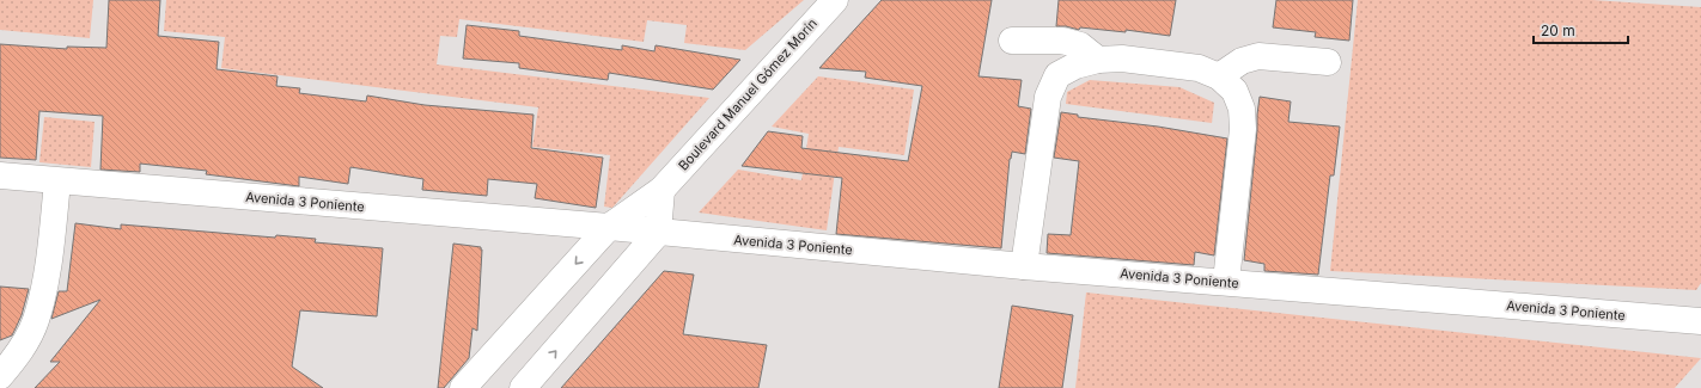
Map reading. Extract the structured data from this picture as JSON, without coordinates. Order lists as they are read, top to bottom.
{
  "streets": {
    "street": ["Boulevard Manuel Gómez Morín", "Avenida 3 Poniente"]
  },
  "crossings": [
    ["Boulevard Manuel Gómez Morín", "Avenida 3 Poniente"]
  ],
  "scale_bar": "20 m"
}
